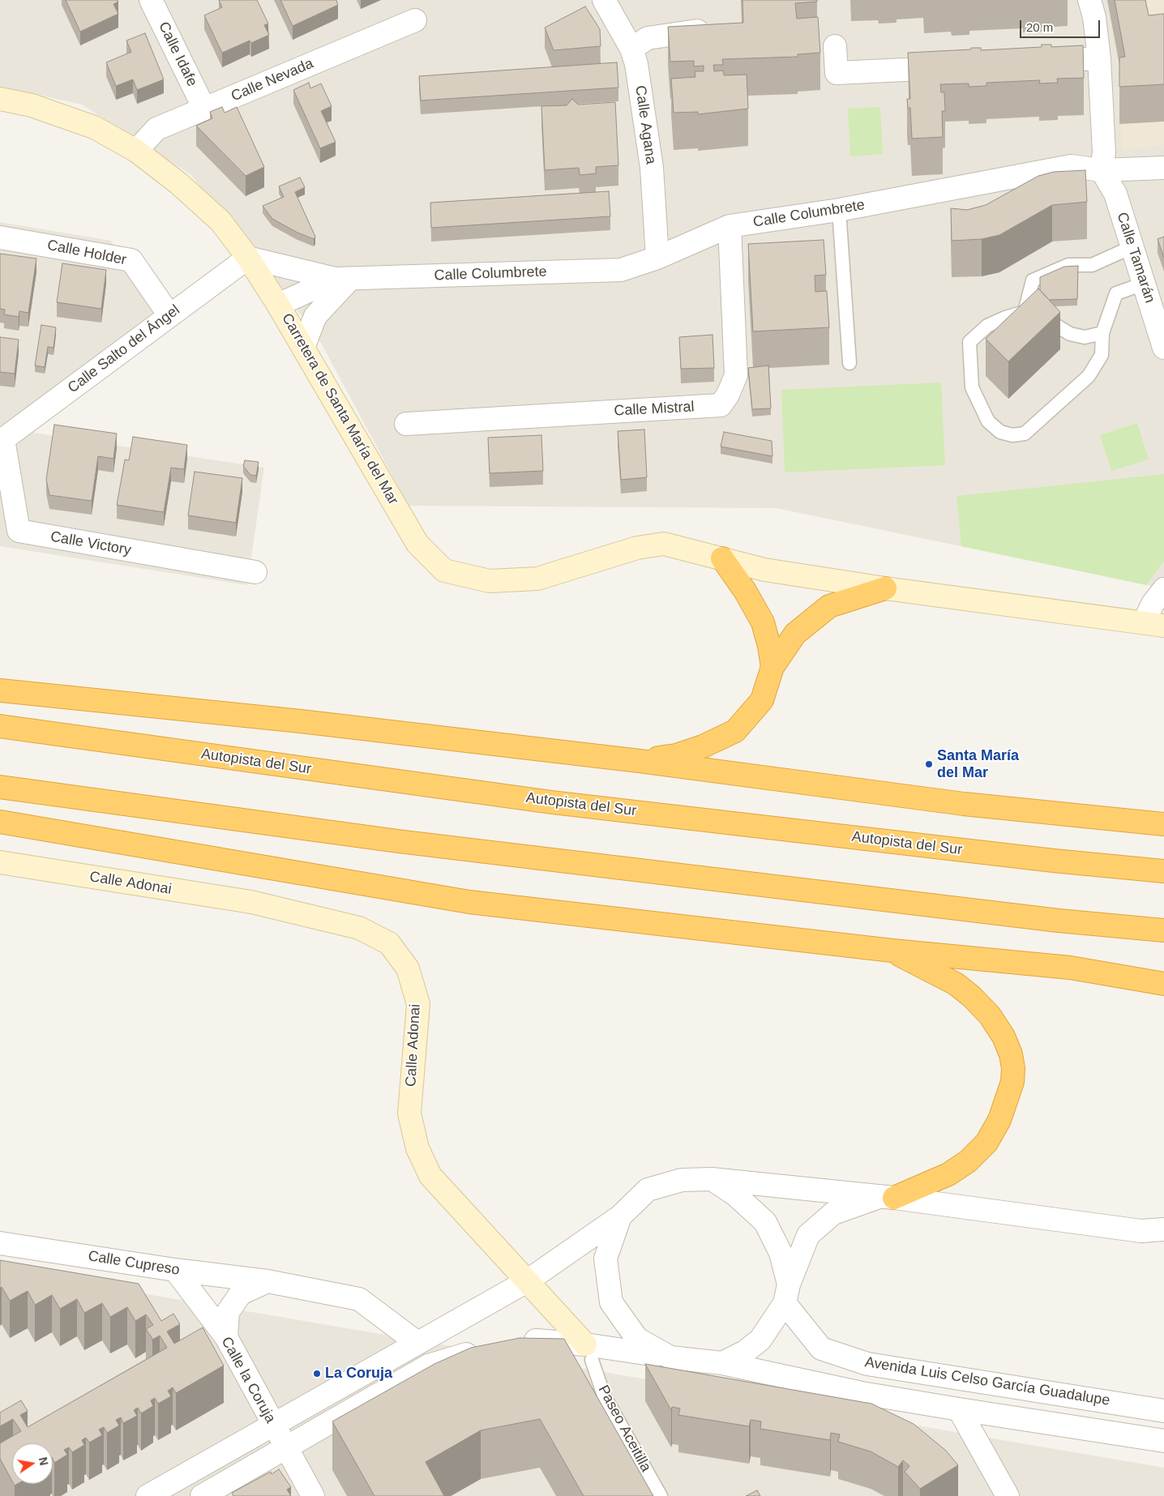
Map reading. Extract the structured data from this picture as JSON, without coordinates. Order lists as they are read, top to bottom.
{
  "streets": {
    "highway": ["Autopista del Sur"],
    "main road": ["Carretera de Santa María del Mar", "Calle Adonai"],
    "street": [
      "Calle Idafe",
      "Calle Nevada",
      "Calle Agana",
      "Calle Columbrete",
      "Calle Holder",
      "Calle Tamarán",
      "Calle Salto del Ángel",
      "Calle Mistral",
      "Calle Victory",
      "Calle Cupreso",
      "Calle la Coruja",
      "Avenida Luis Celso García Guadalupe"
    ],
    "lane": ["Paseo Aceitilla"]
  },
  "crossings": [
    ["Calle Idafe", "Calle Nevada"],
    ["Calle Nevada", "Carretera de Santa María del Mar"],
    ["Calle Agana", "Calle Columbrete"],
    ["Calle Columbrete", "Calle Tamarán"],
    ["Calle Columbrete", "Calle Salto del Ángel"],
    ["Calle Columbrete", "Carretera de Santa María del Mar"],
    ["Calle Columbrete", "Calle Mistral"],
    ["Calle Holder", "Calle Salto del Ángel"],
    ["Calle Salto del Ángel", "Carretera de Santa María del Mar"],
    ["Calle Salto del Ángel", "Calle Victory"],
    ["Calle Adonai", "Paseo Aceitilla"],
    ["Calle Cupreso", "Calle la Coruja"]
  ],
  "places": ["Santa María del Mar", "La Coruja"],
  "scale_bar": "20 m",
  "north": "right"
}
